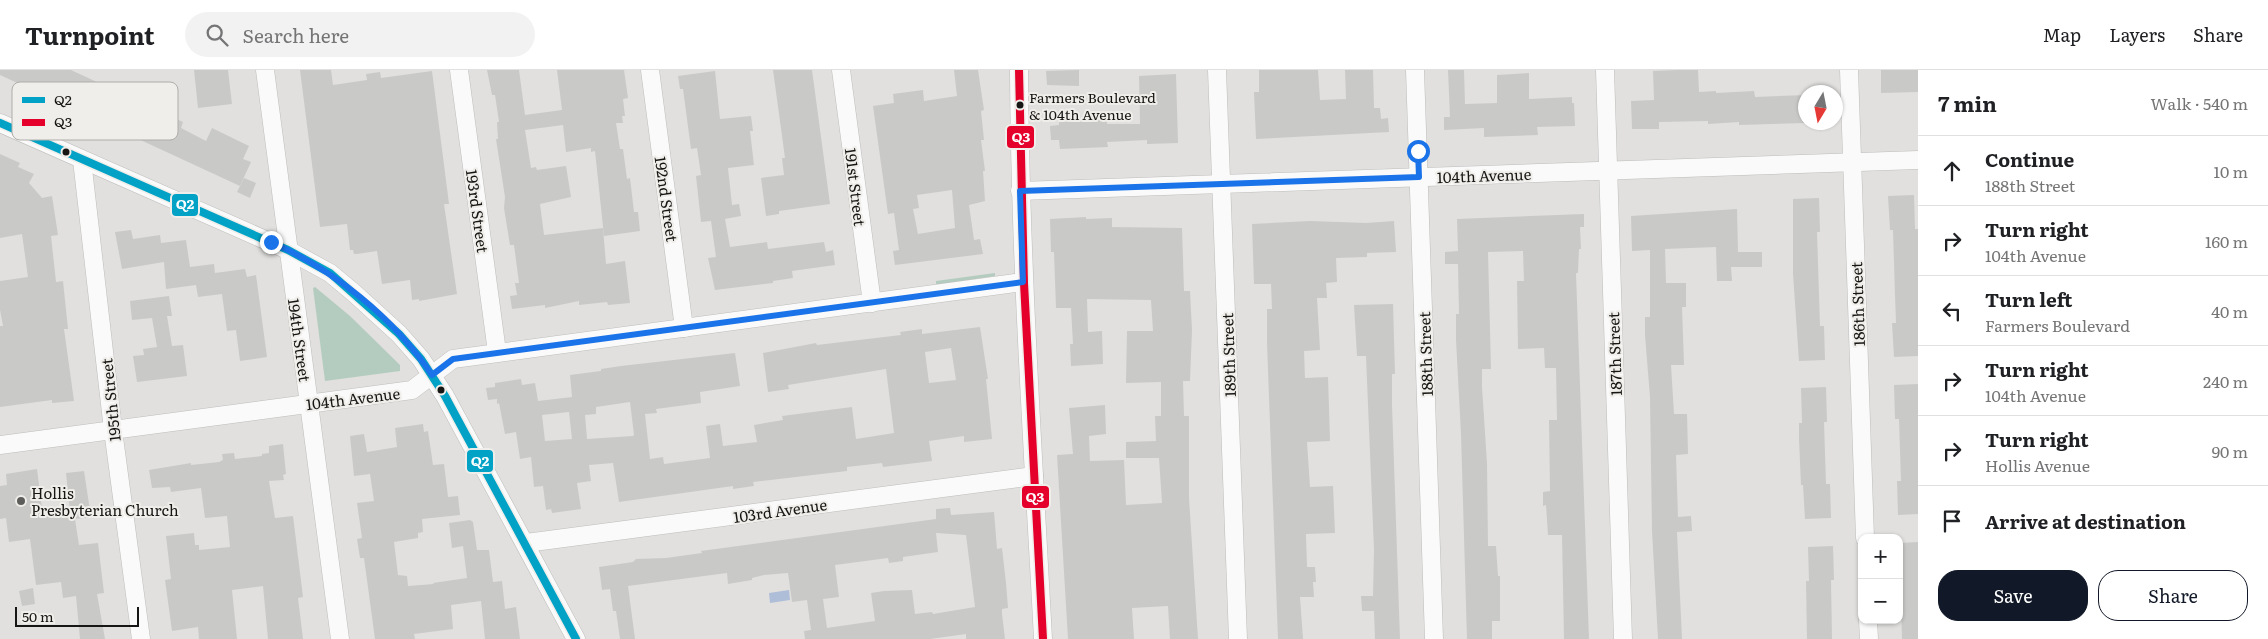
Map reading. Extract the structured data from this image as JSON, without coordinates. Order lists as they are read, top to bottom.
{
  "streets": {
    "street": [
      "104th Avenue",
      "191st Street",
      "192nd Street",
      "193rd Street",
      "186th Street",
      "194th Street",
      "188th Street",
      "187th Street",
      "189th Street",
      "195th Street",
      "103rd Avenue"
    ]
  },
  "crossings": [
    ["104th Avenue", "191st Street"],
    ["104th Avenue", "192nd Street"],
    ["104th Avenue", "193rd Street"],
    ["104th Avenue", "186th Street"],
    ["104th Avenue", "194th Street"],
    ["104th Avenue", "188th Street"],
    ["104th Avenue", "187th Street"],
    ["104th Avenue", "189th Street"],
    ["104th Avenue", "195th Street"]
  ],
  "places": ["Farmers Boulevard & 104th Avenue", "Hollis Presbyterian Church"],
  "lines": ["transit line Q3", "transit line Q2"],
  "legend": ["Q2", "Q3"],
  "scale_bar": "50 m",
  "north": "bottom",
  "page": {
    "header": "Turnpoint",
    "search": "Search here",
    "nav": ["Map", "Layers", "Share"],
    "heading": ["7 min", "Walk · 540 m"],
    "list": [
      ["Continue", "188th Street", "10 m"],
      ["Turn right", "104th Avenue", "160 m"],
      ["Turn left", "Farmers Boulevard", "40 m"],
      ["Turn right", "104th Avenue", "240 m"],
      ["Turn right", "Hollis Avenue", "90 m"],
      "Arrive at destination"
    ],
    "map_buttons": ["+", "−"],
    "buttons": ["Save", "Share"],
    "scale": "50 m"
  }
}
